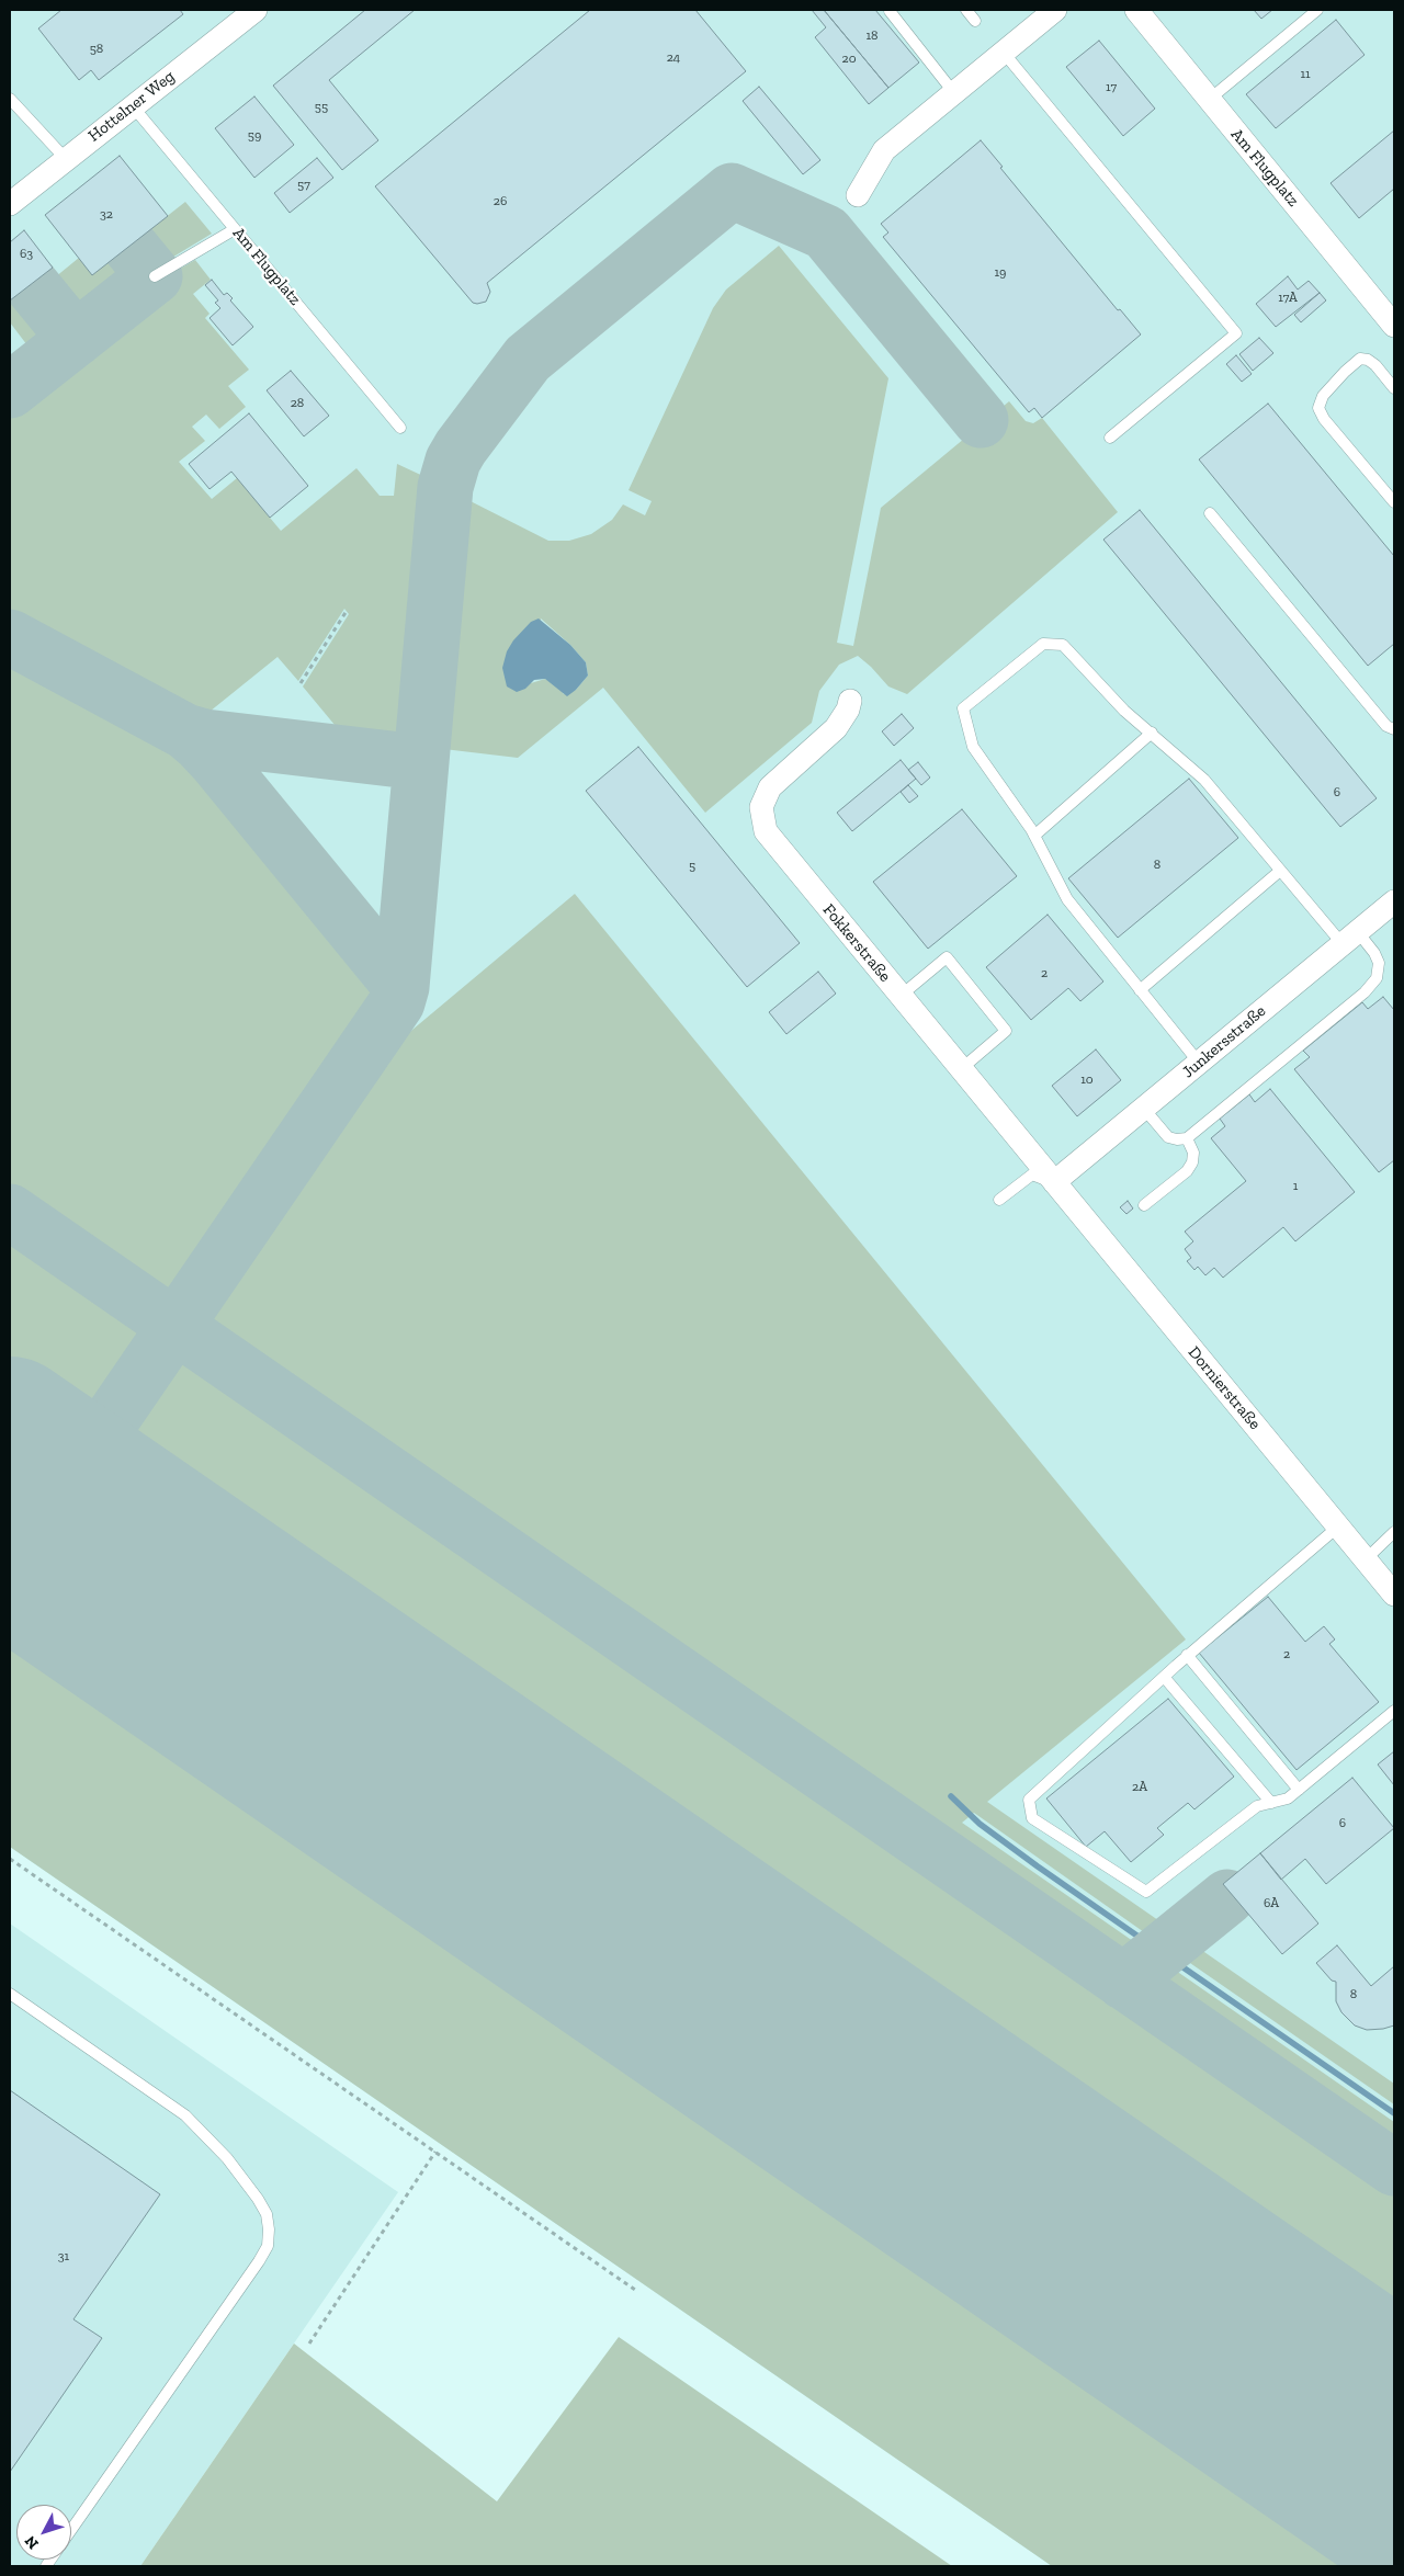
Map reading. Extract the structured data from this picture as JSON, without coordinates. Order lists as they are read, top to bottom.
{
  "streets": {
    "street": [
      "Hottelner Weg",
      "Am Flugplatz",
      "Fokkerstraße",
      "Junkersstraße",
      "Dornierstraße"
    ]
  },
  "crossings": [
    ["Hottelner Weg", "Am Flugplatz"],
    ["Fokkerstraße", "Junkersstraße"],
    ["Fokkerstraße", "Dornierstraße"],
    ["Junkersstraße", "Dornierstraße"]
  ],
  "house_numbers": [
    "18",
    "58",
    "24",
    "20",
    "11",
    "17",
    "55",
    "59",
    "57",
    "26",
    "32",
    "63",
    "19",
    "17A",
    "28",
    "6",
    "8",
    "5",
    "2",
    "10",
    "1",
    "2",
    "2A",
    "6",
    "6A",
    "8",
    "31"
  ],
  "north": "bottom left"
}
